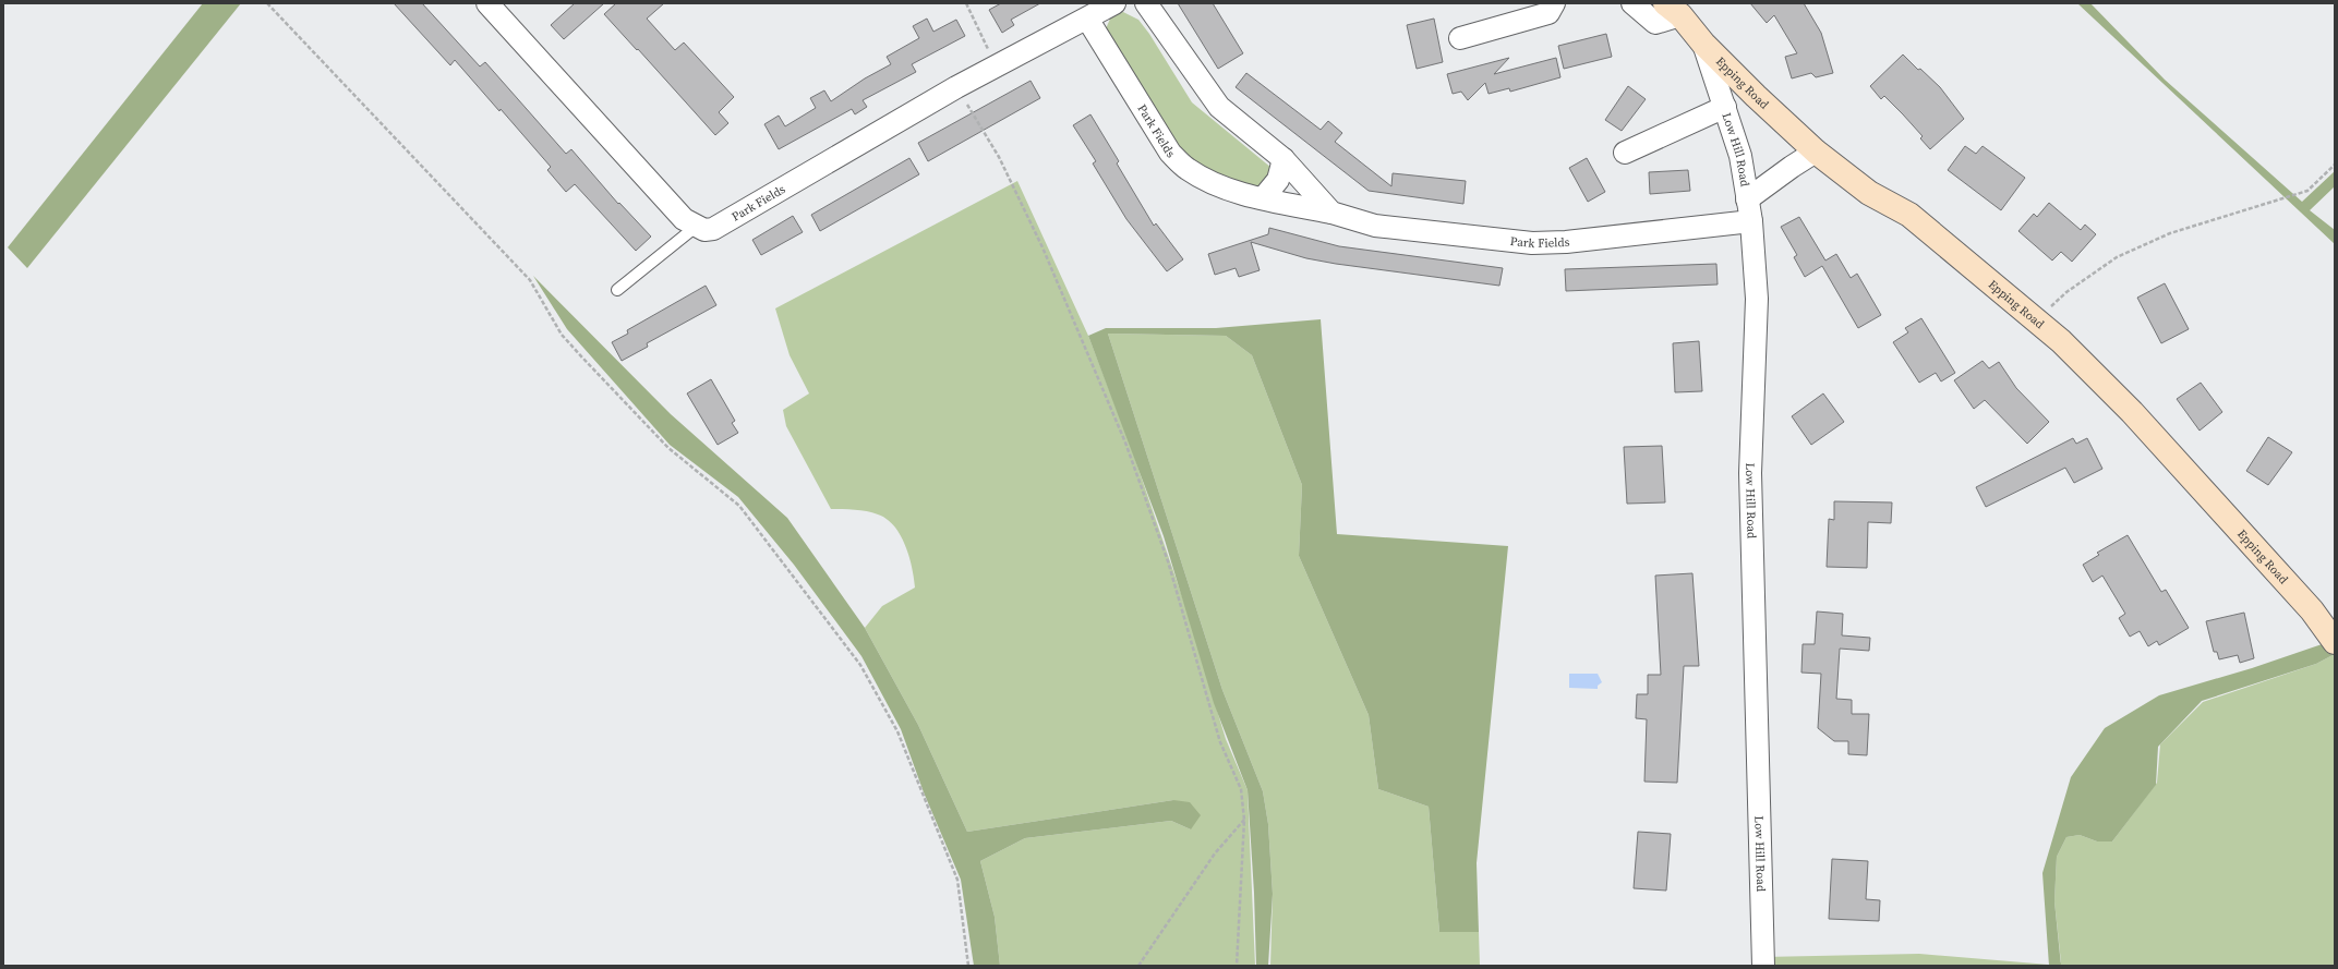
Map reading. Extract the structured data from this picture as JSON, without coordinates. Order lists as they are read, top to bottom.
{
  "streets": {
    "main road": ["Epping Road"],
    "street": ["Park Fields", "Low Hill Road"]
  },
  "crossings": [
    ["Epping Road", "Low Hill Road"],
    ["Park Fields", "Low Hill Road"]
  ]
}
